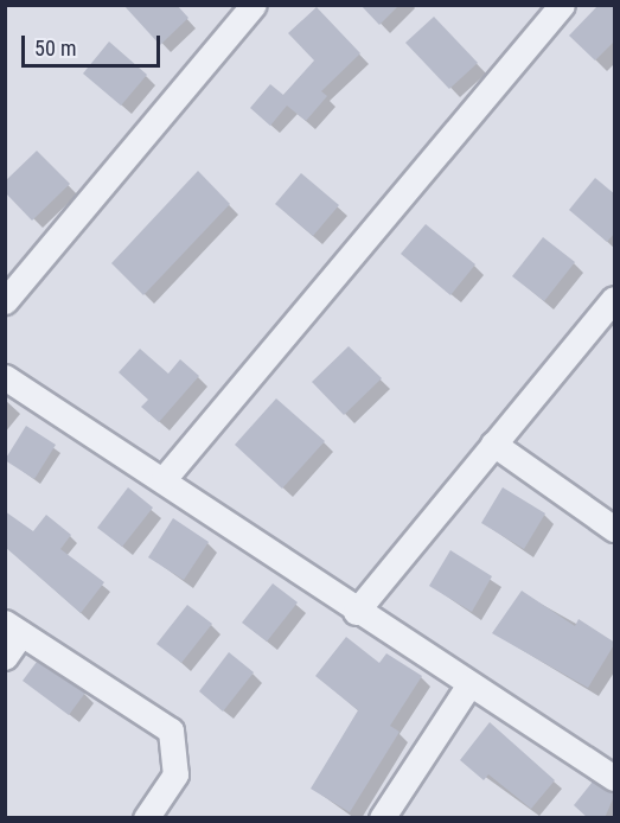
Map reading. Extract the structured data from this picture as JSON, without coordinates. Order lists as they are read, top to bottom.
{
  "scale_bar": "50 m"
}
